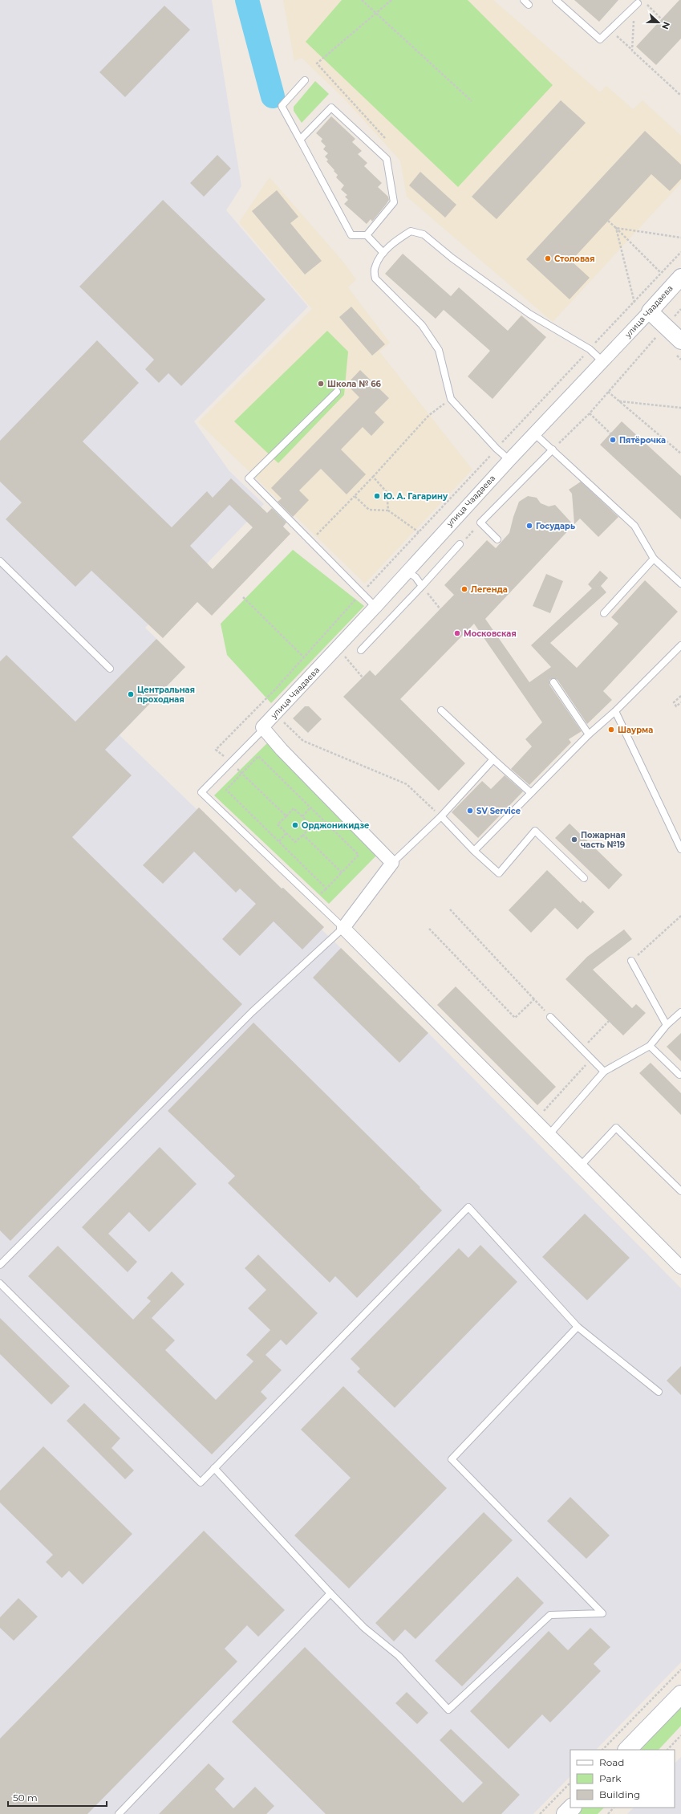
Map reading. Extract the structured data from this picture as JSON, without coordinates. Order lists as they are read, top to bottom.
{
  "streets": {
    "street": ["улица Чаадаева"]
  },
  "places": [
    "Столовая",
    "Школа № 66",
    "Пятёрочка",
    "Ю. А. Гагарину",
    "Государь",
    "Легенда",
    "Московская",
    "Центральная проходная",
    "Шаурма",
    "SV Service",
    "Орджоникидзе",
    "Пожарная часть №19"
  ],
  "legend": ["Road", "Park", "Building"],
  "scale_bar": "50 m",
  "north": "right"
}
